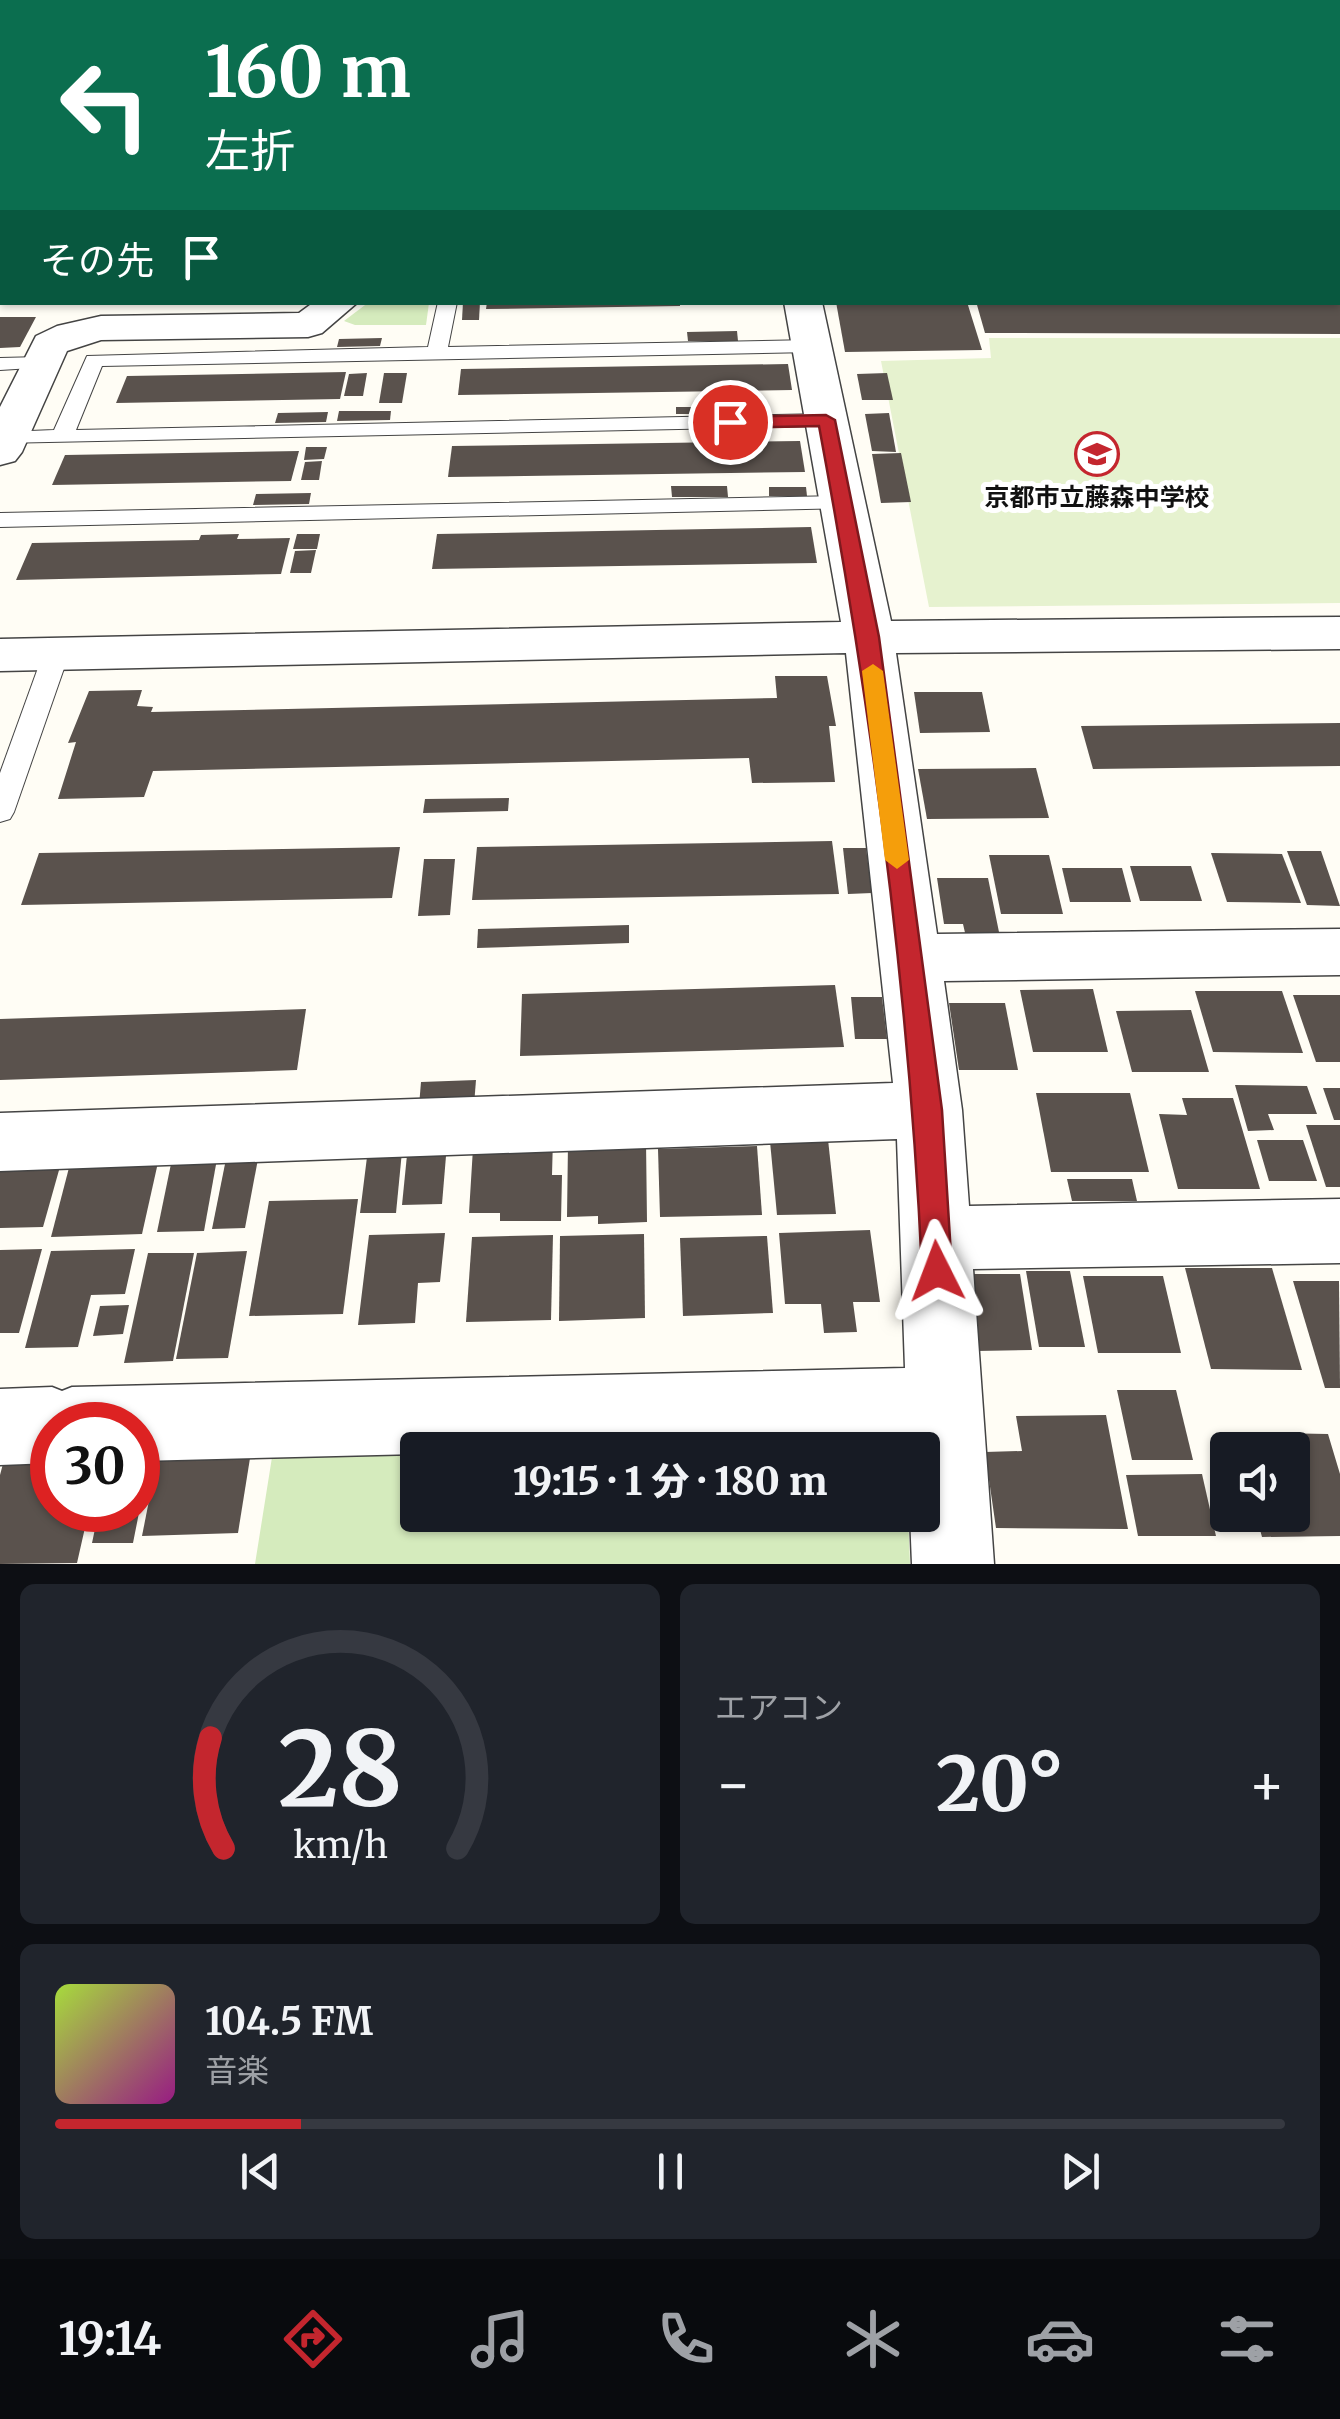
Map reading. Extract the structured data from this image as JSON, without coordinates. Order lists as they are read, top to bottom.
{
  "places": {
    "school or university": ["京都市立藤森中学校"]
  },
  "page": {
    "turn": ["160 m", "左折"],
    "then": "その先",
    "limit": "30",
    "trip": "19:15 · 1 分 · 180 m",
    "tile": "エアコン",
    "heat": ["−", "20°", "+"],
    "song": ["104.5 FM", "音楽"],
    "tabs": "19:14",
    "gauge": ["28", "km/h"]
  }
}
